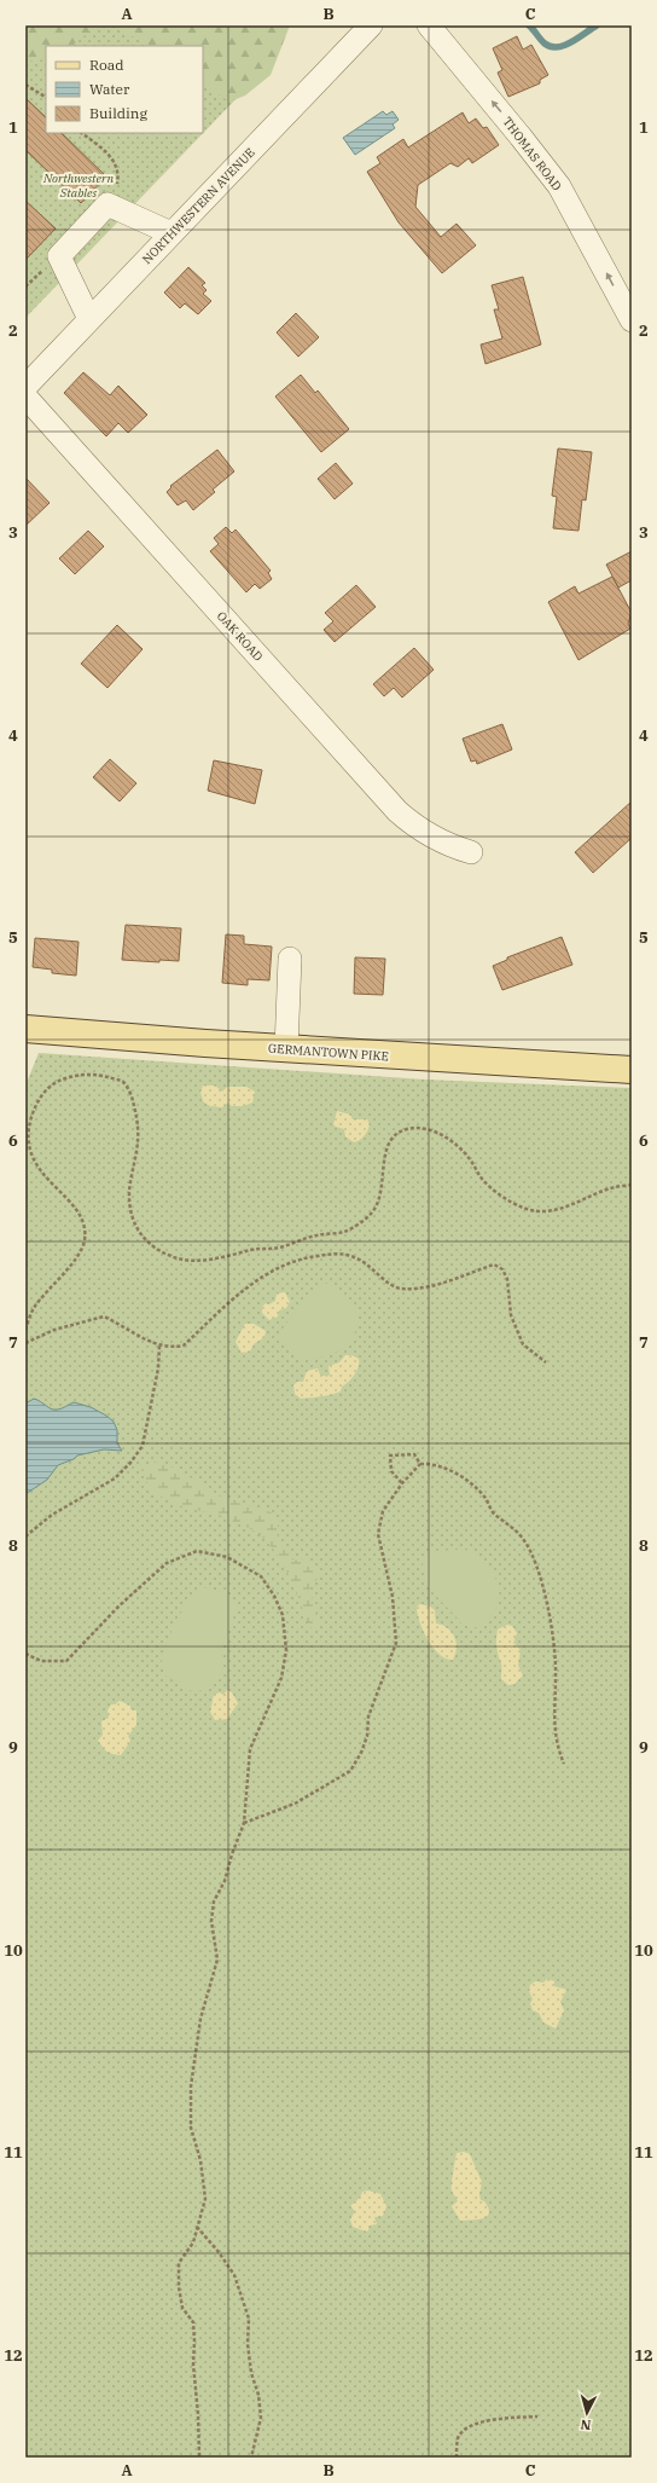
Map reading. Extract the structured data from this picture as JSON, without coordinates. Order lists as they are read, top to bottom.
{
  "streets": {
    "main road": ["GERMANTOWN PIKE"],
    "street": ["THOMAS ROAD", "NORTHWESTERN AVENUE", "OAK ROAD"]
  },
  "one_way": ["THOMAS ROAD"],
  "parks": ["Northwestern Stables"],
  "legend": ["Road", "Water", "Building"],
  "north": "bottom",
  "grid": {
    "columns": ["A", "B", "C"],
    "rows": [
      "1",
      "2",
      "3",
      "4",
      "5",
      "6",
      "7",
      "8",
      "9",
      "10",
      "11",
      "12"
    ]
  }
}
